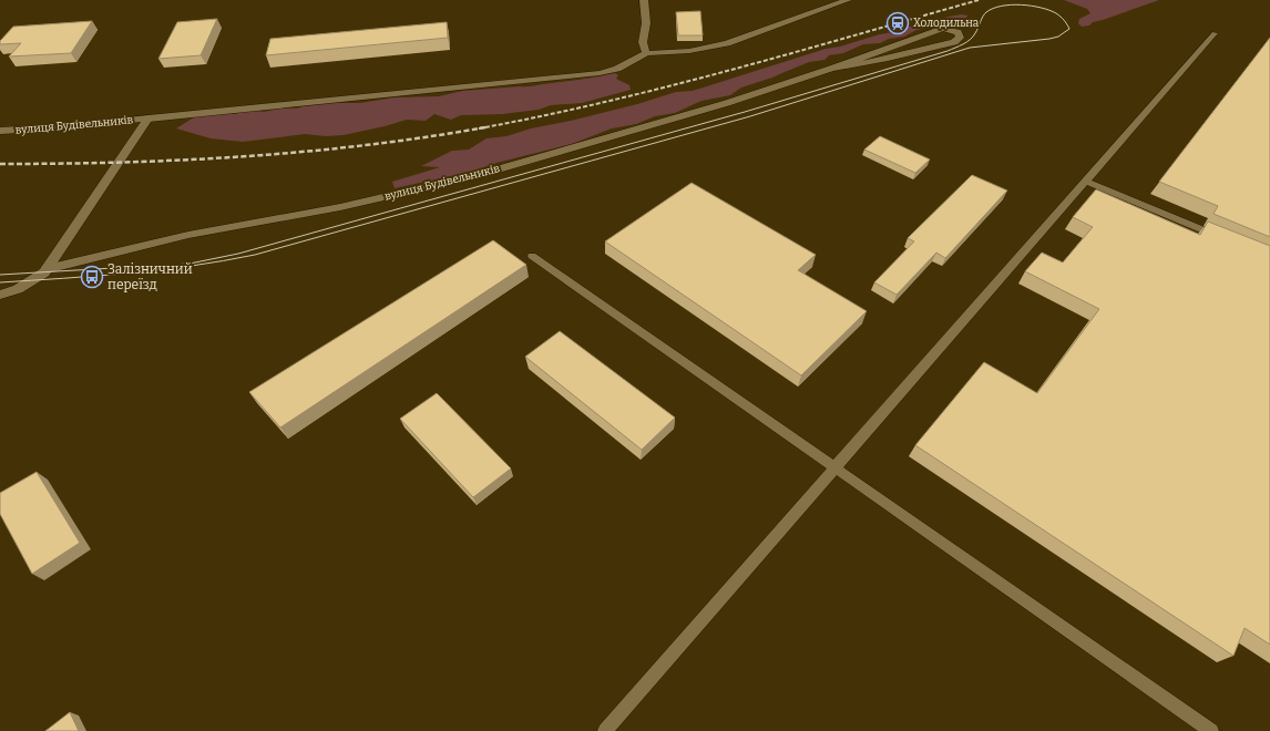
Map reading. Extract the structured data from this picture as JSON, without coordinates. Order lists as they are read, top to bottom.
{
  "streets": {
    "street": ["вулиця Будівельників"]
  },
  "places": {
    "station": ["Холодильна"],
    "bus stop": ["Залізничний переїзд"]
  }
}
